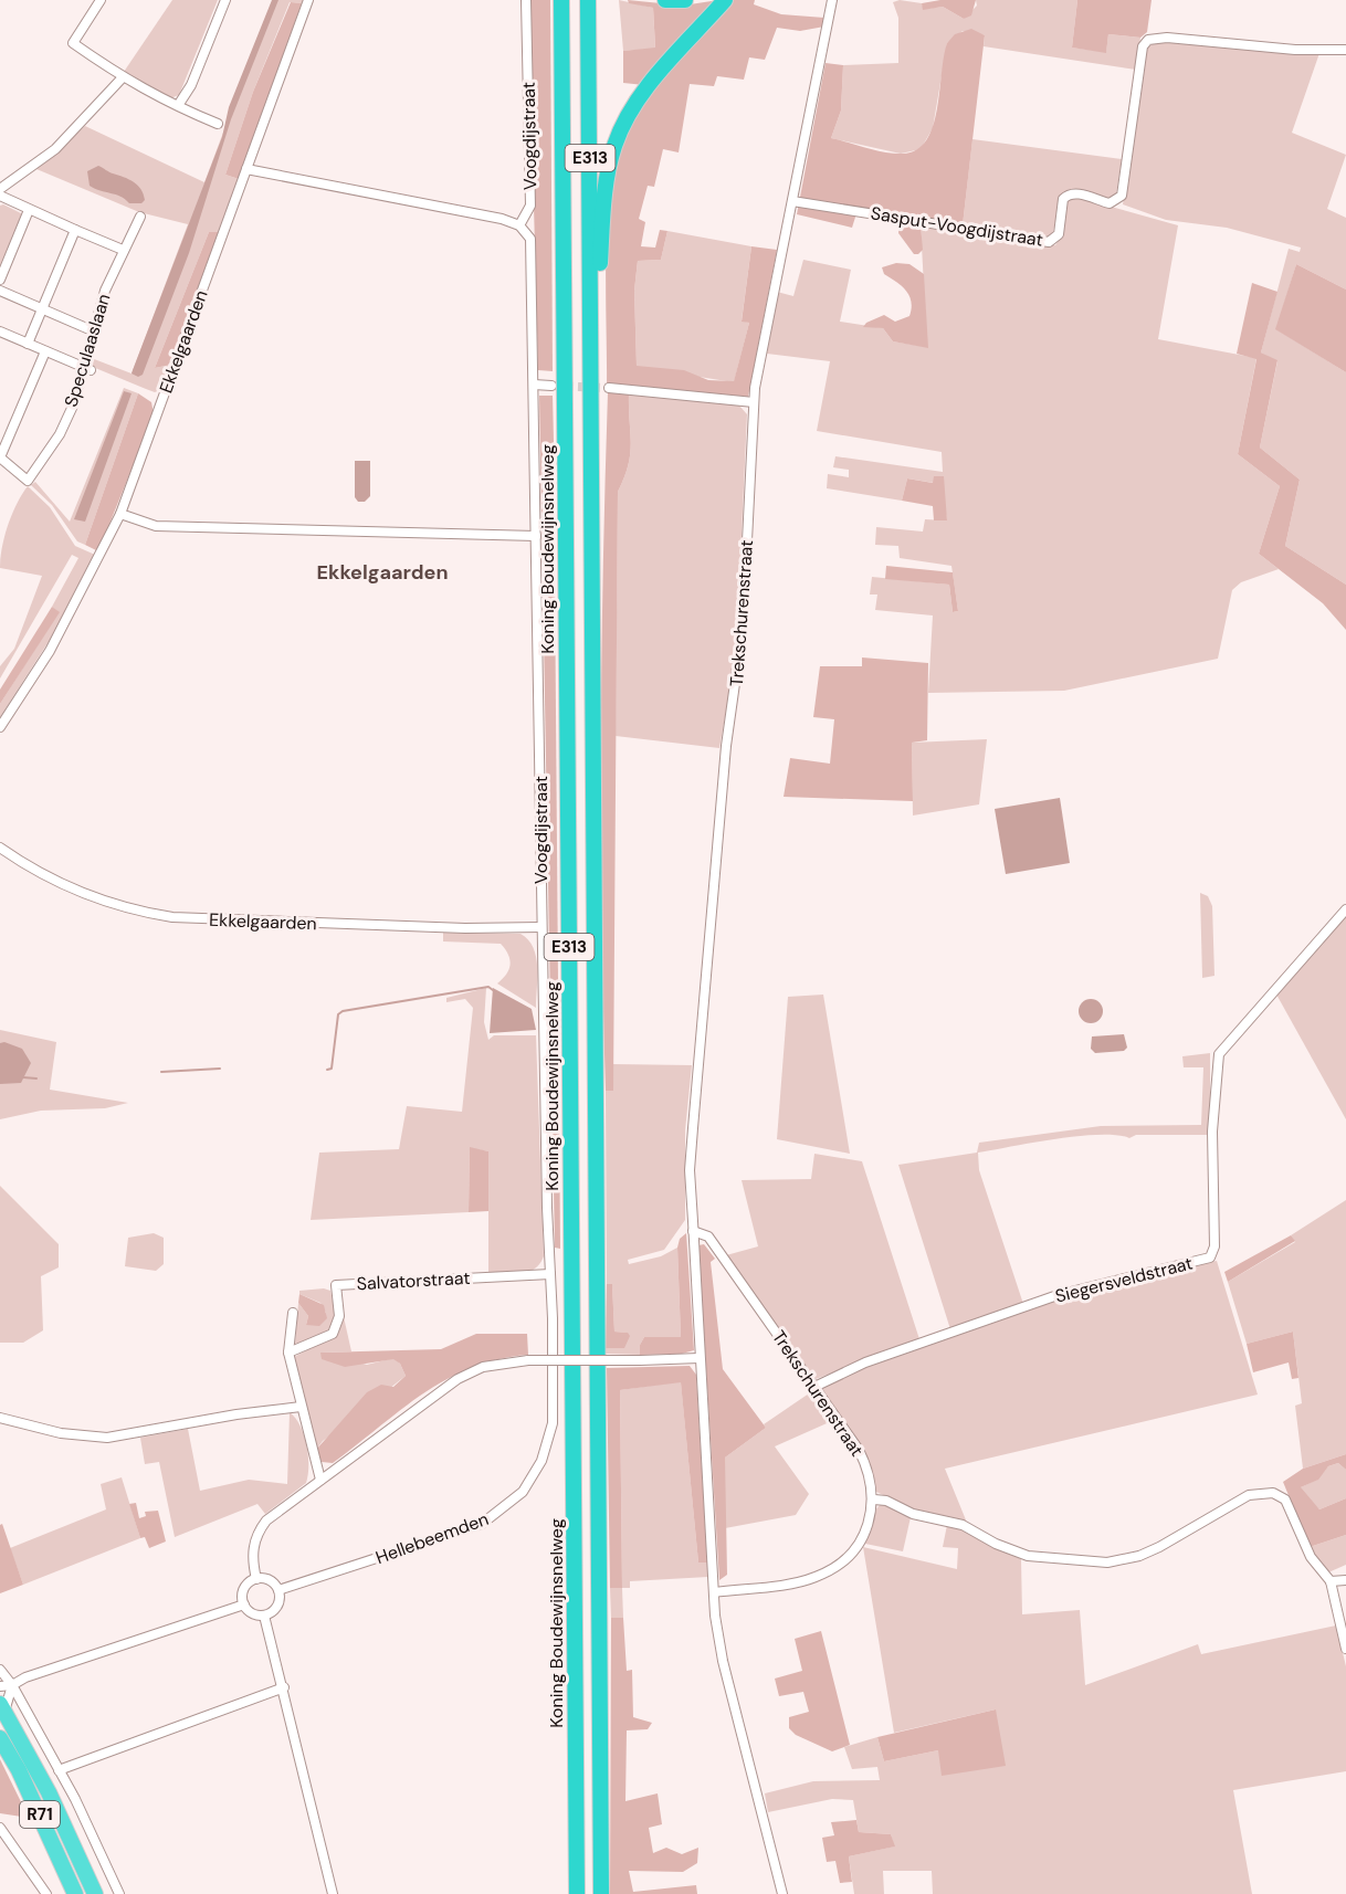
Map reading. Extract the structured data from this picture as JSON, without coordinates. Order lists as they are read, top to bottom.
{
  "streets": {
    "highway": ["E313", "Koning Boudewijnsnelweg", "R71"],
    "street": [
      "Voogdijstraat",
      "Sasput-Voogdijstraat",
      "Ekkelgaarden",
      "Speculaaslaan",
      "Trekschurenstraat",
      "Siegersveldstraat",
      "Salvatorstraat",
      "Hellebeemden"
    ]
  },
  "crossings": [
    ["Voogdijstraat", "Ekkelgaarden"],
    ["Voogdijstraat", "Salvatorstraat"],
    ["Voogdijstraat", "Hellebeemden"],
    ["Sasput-Voogdijstraat", "Trekschurenstraat"],
    ["Trekschurenstraat", "Siegersveldstraat"],
    ["Salvatorstraat", "Hellebeemden"]
  ],
  "districts": ["Ekkelgaarden"]
}
